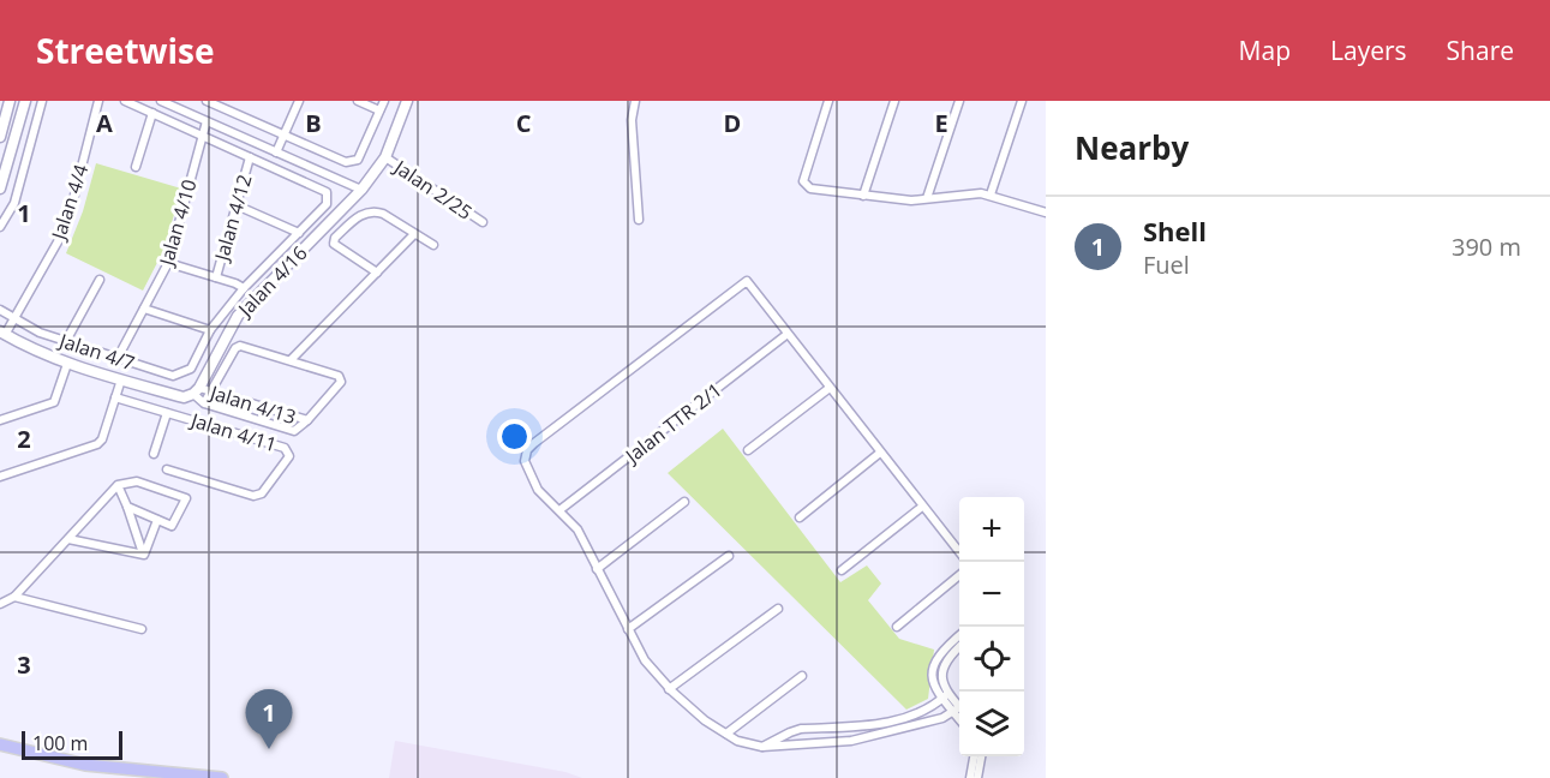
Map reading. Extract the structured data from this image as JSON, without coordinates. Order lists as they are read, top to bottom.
{
  "streets": {
    "street": [
      "Jalan 2/25",
      "Jalan 4/4",
      "Jalan 4/12",
      "Jalan 4/10",
      "Jalan 4/16",
      "Jalan 4/7",
      "Jalan 4/13",
      "Jalan TTR 2/1",
      "Jalan 4/11"
    ]
  },
  "crossings": [
    ["Jalan 2/25", "Jalan 4/16"],
    ["Jalan 4/4", "Jalan 4/7"],
    ["Jalan 4/10", "Jalan 4/7"],
    ["Jalan 4/16", "Jalan 4/13"]
  ],
  "scale_bar": "100 m",
  "page": {
    "header": "Streetwise",
    "nav": ["Map", "Layers", "Share"],
    "heading": "Nearby",
    "list": [
      {
        "mark": "1",
        "name": "Shell",
        "note": "Fuel",
        "value": "390 m"
      }
    ],
    "map_buttons": ["+", "−"],
    "pins": "1",
    "scale": "100 m"
  },
  "grid": {
    "columns": [
      "A",
      "B",
      "C",
      "D",
      "E"
    ],
    "rows": ["1", "2", "3"]
  }
}
